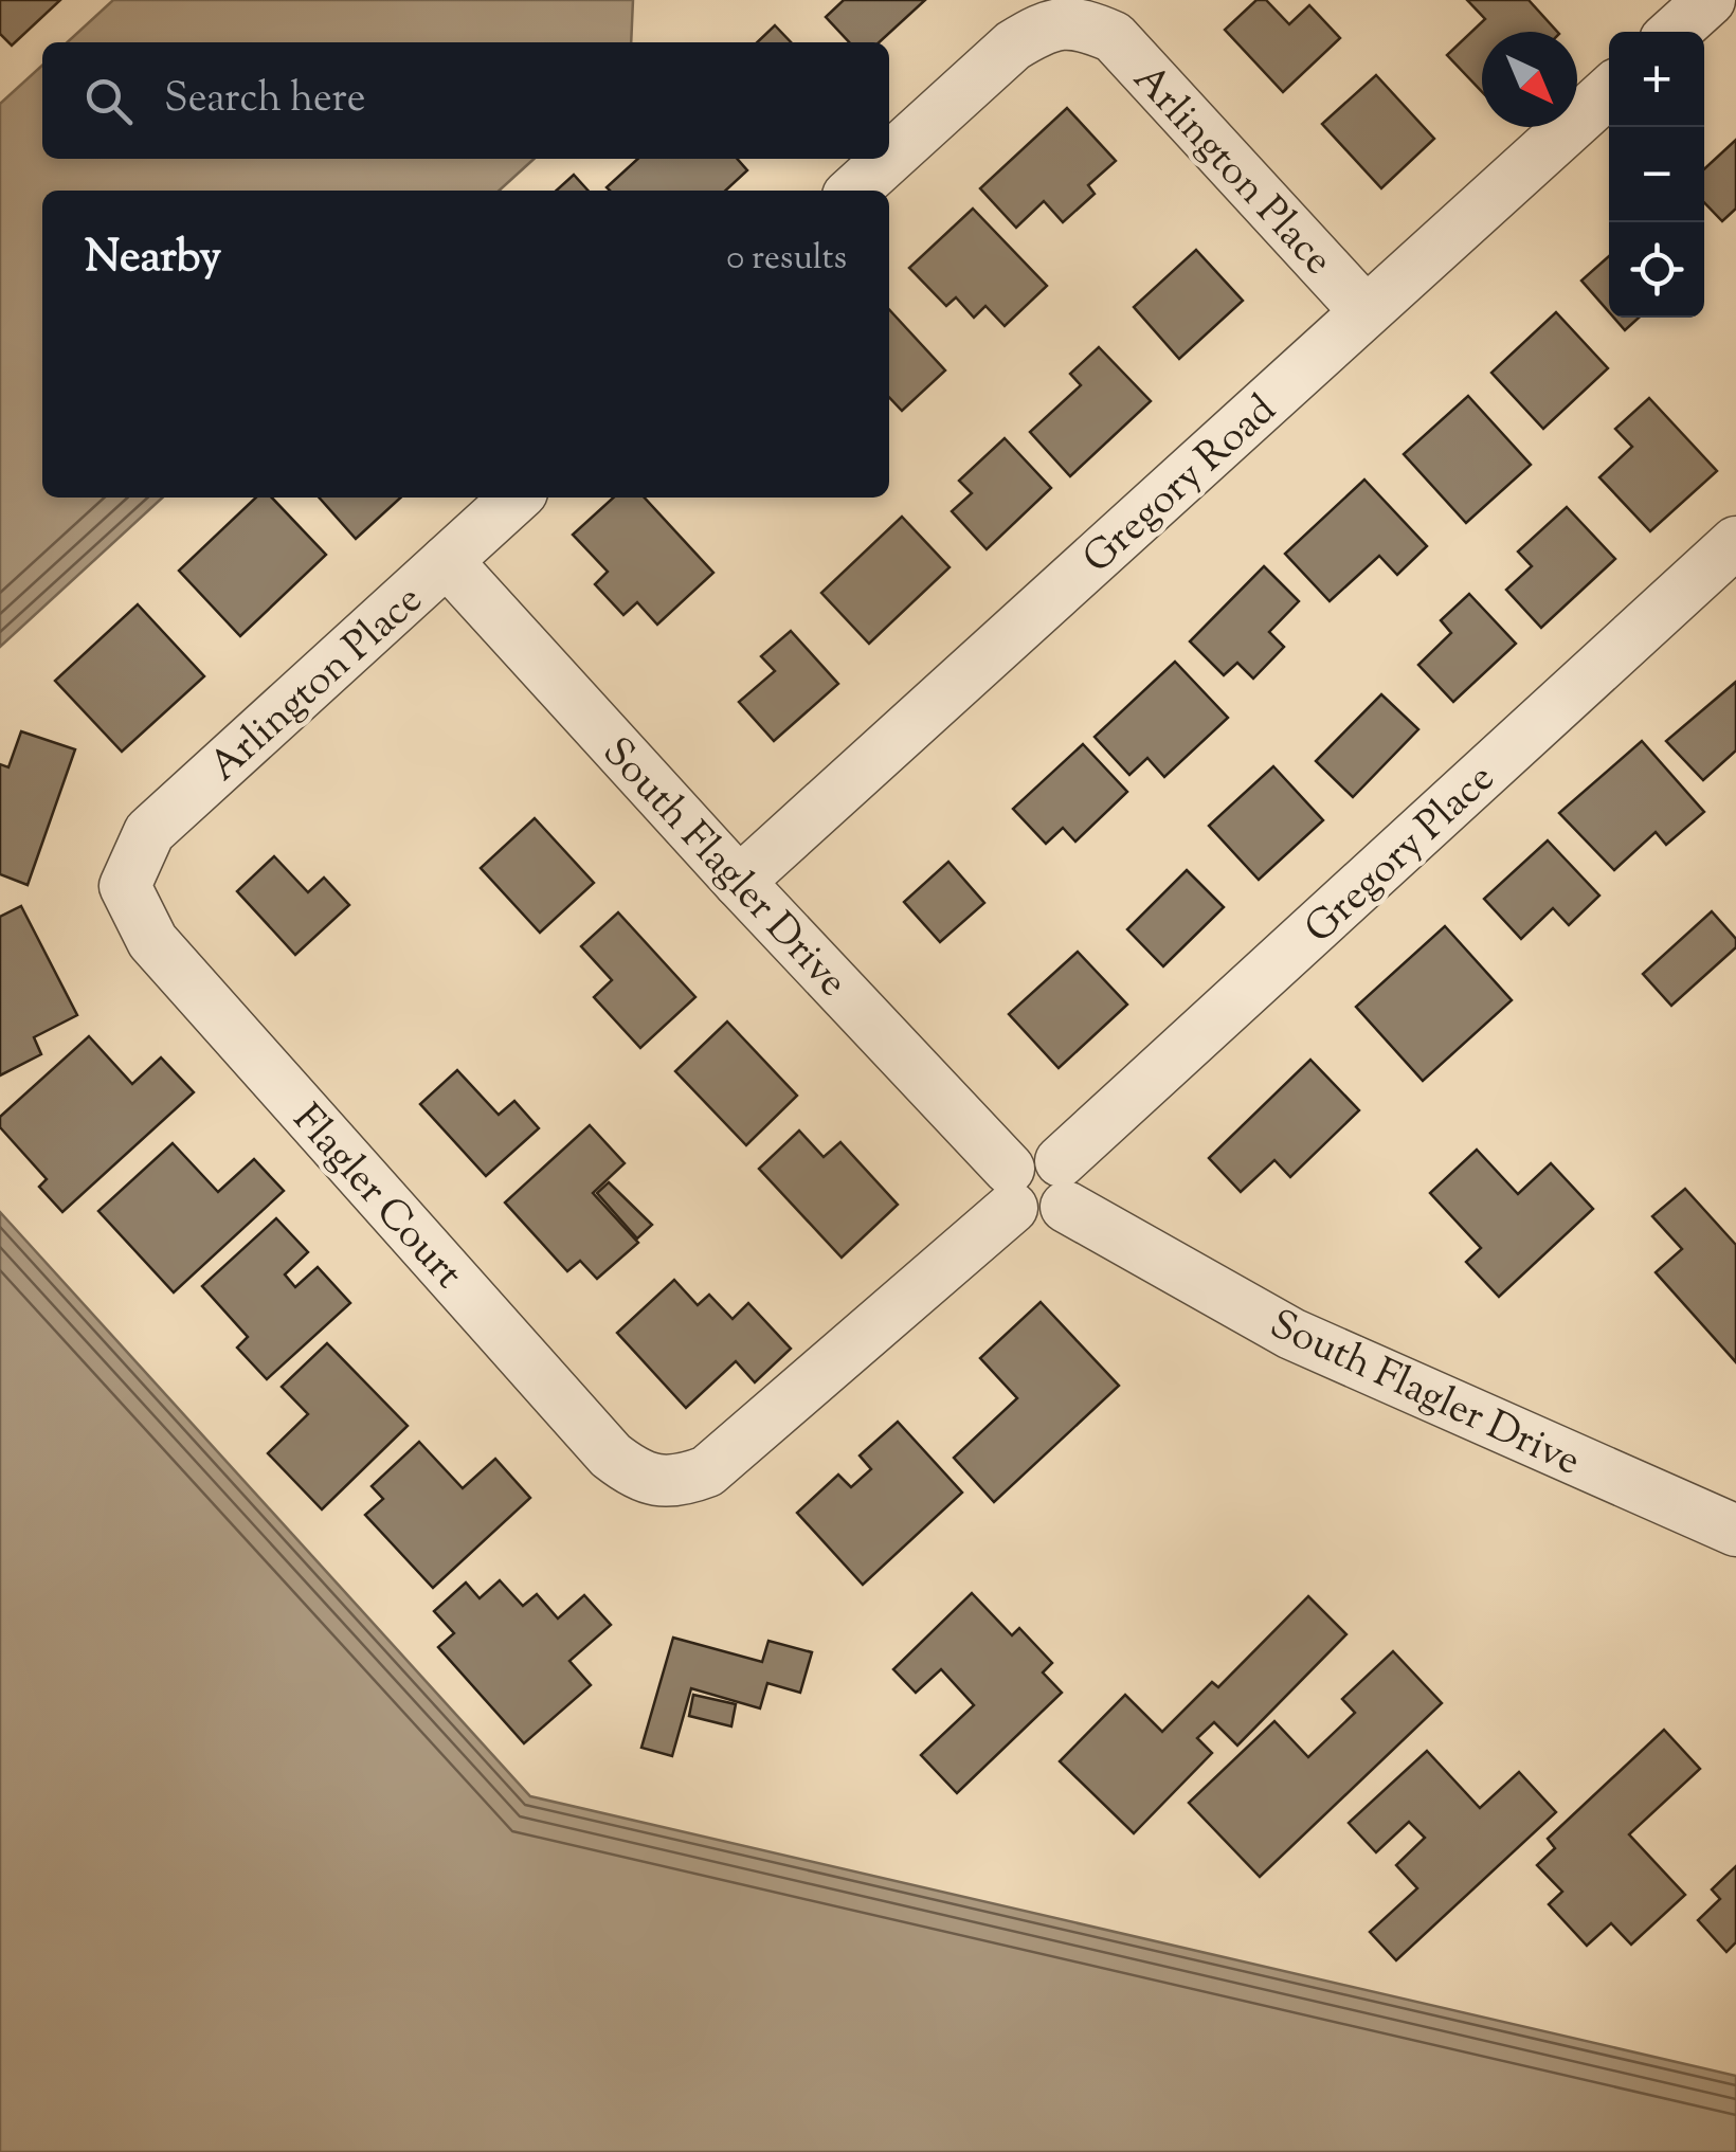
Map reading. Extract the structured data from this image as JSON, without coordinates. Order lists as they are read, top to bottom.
{
  "streets": {
    "street": [
      "Arlington Place",
      "Gregory Road",
      "Gregory Place",
      "South Flagler Drive",
      "Flagler Court"
    ]
  },
  "crossings": [
    ["Arlington Place", "Gregory Road"],
    ["Arlington Place", "South Flagler Drive"],
    ["Arlington Place", "Flagler Court"],
    ["Gregory Road", "South Flagler Drive"],
    ["Gregory Place", "South Flagler Drive"],
    ["South Flagler Drive", "Flagler Court"]
  ],
  "north": "bottom right",
  "page": {
    "map_buttons": ["+", "−"],
    "search": "Search here",
    "heading": ["Nearby", "0 results"]
  }
}
